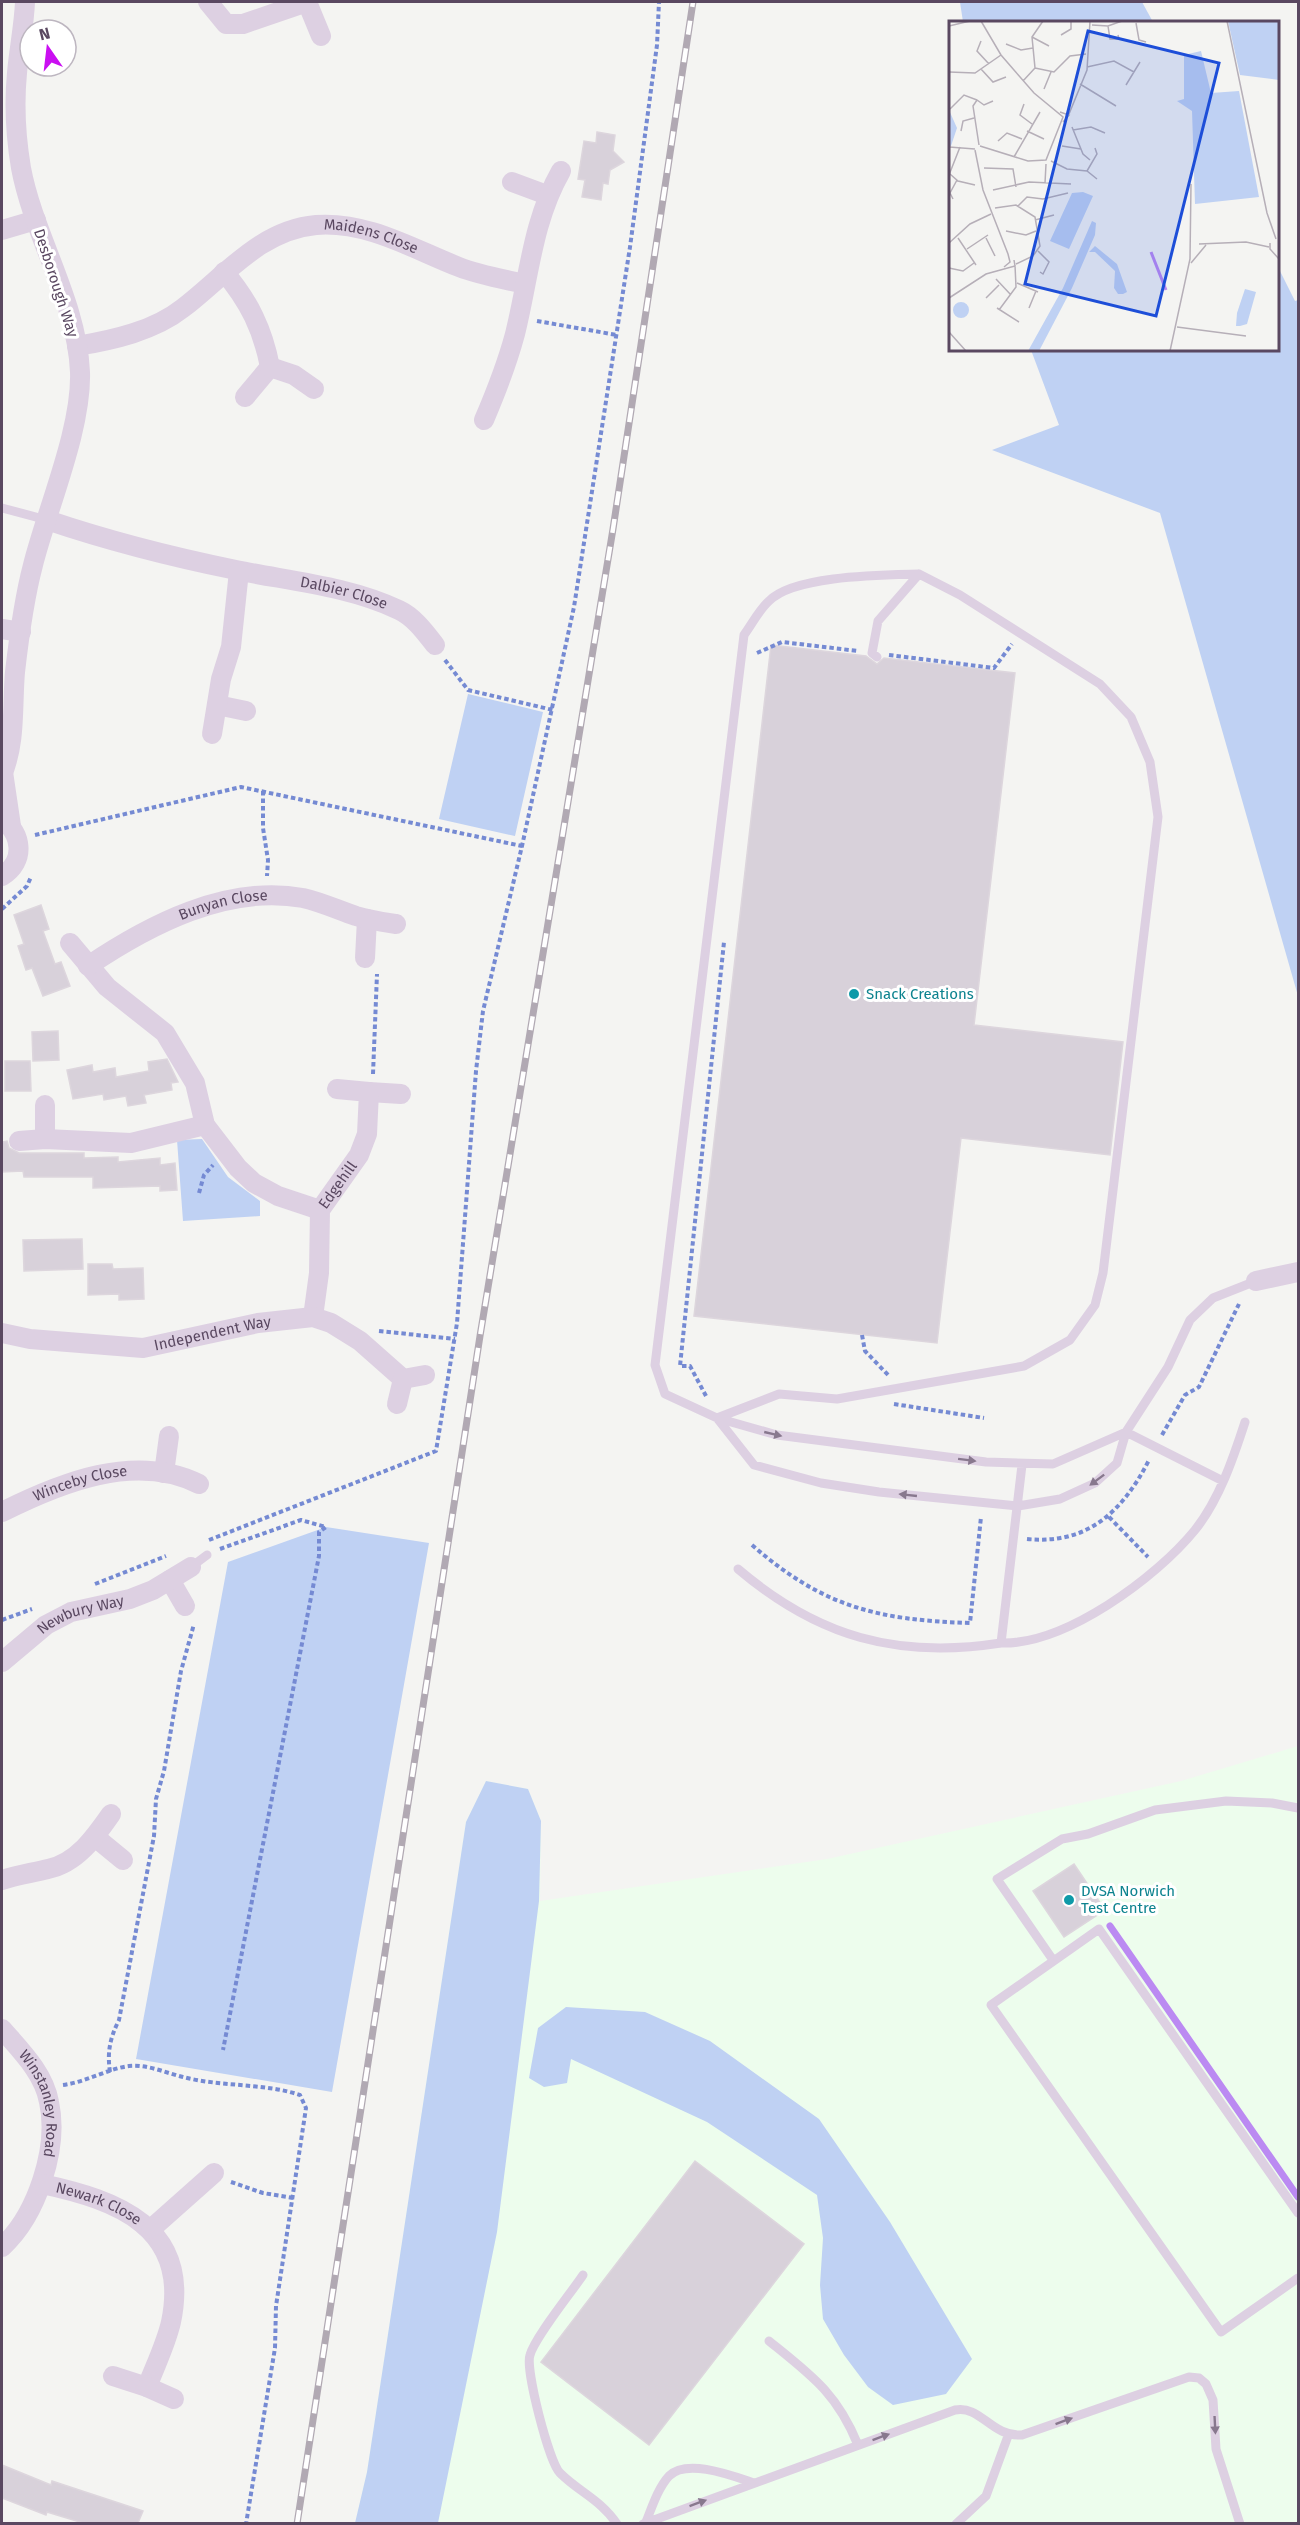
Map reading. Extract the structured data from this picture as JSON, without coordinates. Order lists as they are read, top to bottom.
{
  "streets": {
    "street": [
      "Maidens Close",
      "Desborough Way",
      "Dalbier Close",
      "Bunyan Close",
      "Edgehill",
      "Independent Way",
      "Winceby Close",
      "Newbury Way",
      "Winstanley Road",
      "Newark Close"
    ]
  },
  "crossings": [
    ["Maidens Close", "Desborough Way"],
    ["Desborough Way", "Dalbier Close"],
    ["Edgehill", "Independent Way"],
    ["Winstanley Road", "Newark Close"]
  ],
  "places": ["Snack Creations", "DVSA Norwich Test Centre"],
  "north": "top"
}
